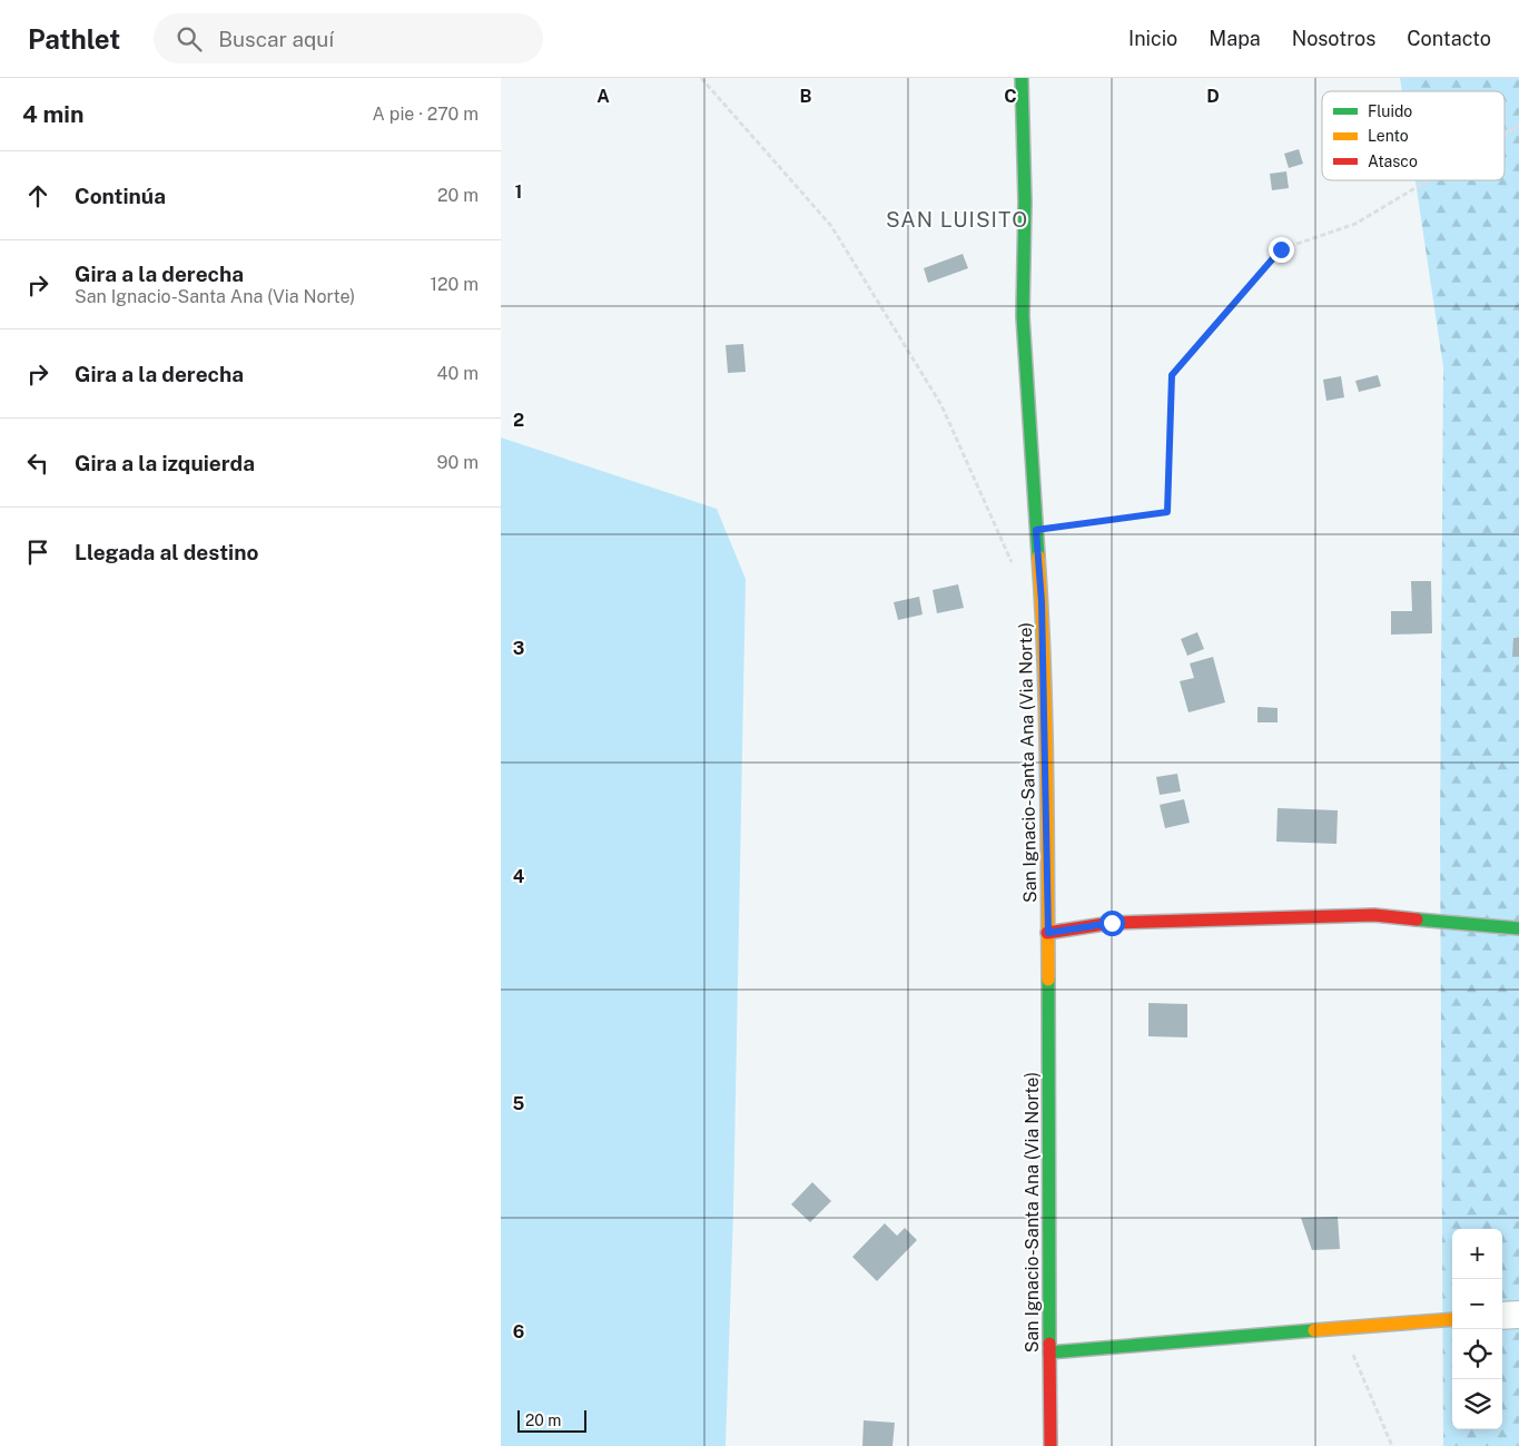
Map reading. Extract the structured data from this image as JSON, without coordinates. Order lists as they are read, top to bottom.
{
  "streets": {
    "main road": ["San Ignacio-Santa Ana (Via Norte)"]
  },
  "districts": ["SAN LUISITO"],
  "legend": ["Fluido", "Lento", "Atasco"],
  "scale_bar": "20 m",
  "page": {
    "header": "Pathlet",
    "search": "Buscar aquí",
    "nav": [
      "Inicio",
      "Mapa",
      "Nosotros",
      "Contacto"
    ],
    "heading": ["4 min", "A pie · 270 m"],
    "list": [
      ["Continúa", "20 m"],
      ["Gira a la derecha", "San Ignacio-Santa Ana (Via Norte)", "120 m"],
      ["Gira a la derecha", "40 m"],
      ["Gira a la izquierda", "90 m"],
      "Llegada al destino"
    ],
    "map_buttons": ["+", "−"],
    "scale": "20 m"
  },
  "grid": {
    "columns": [
      "A",
      "B",
      "C",
      "D"
    ],
    "rows": [
      "1",
      "2",
      "3",
      "4",
      "5",
      "6"
    ]
  }
}
